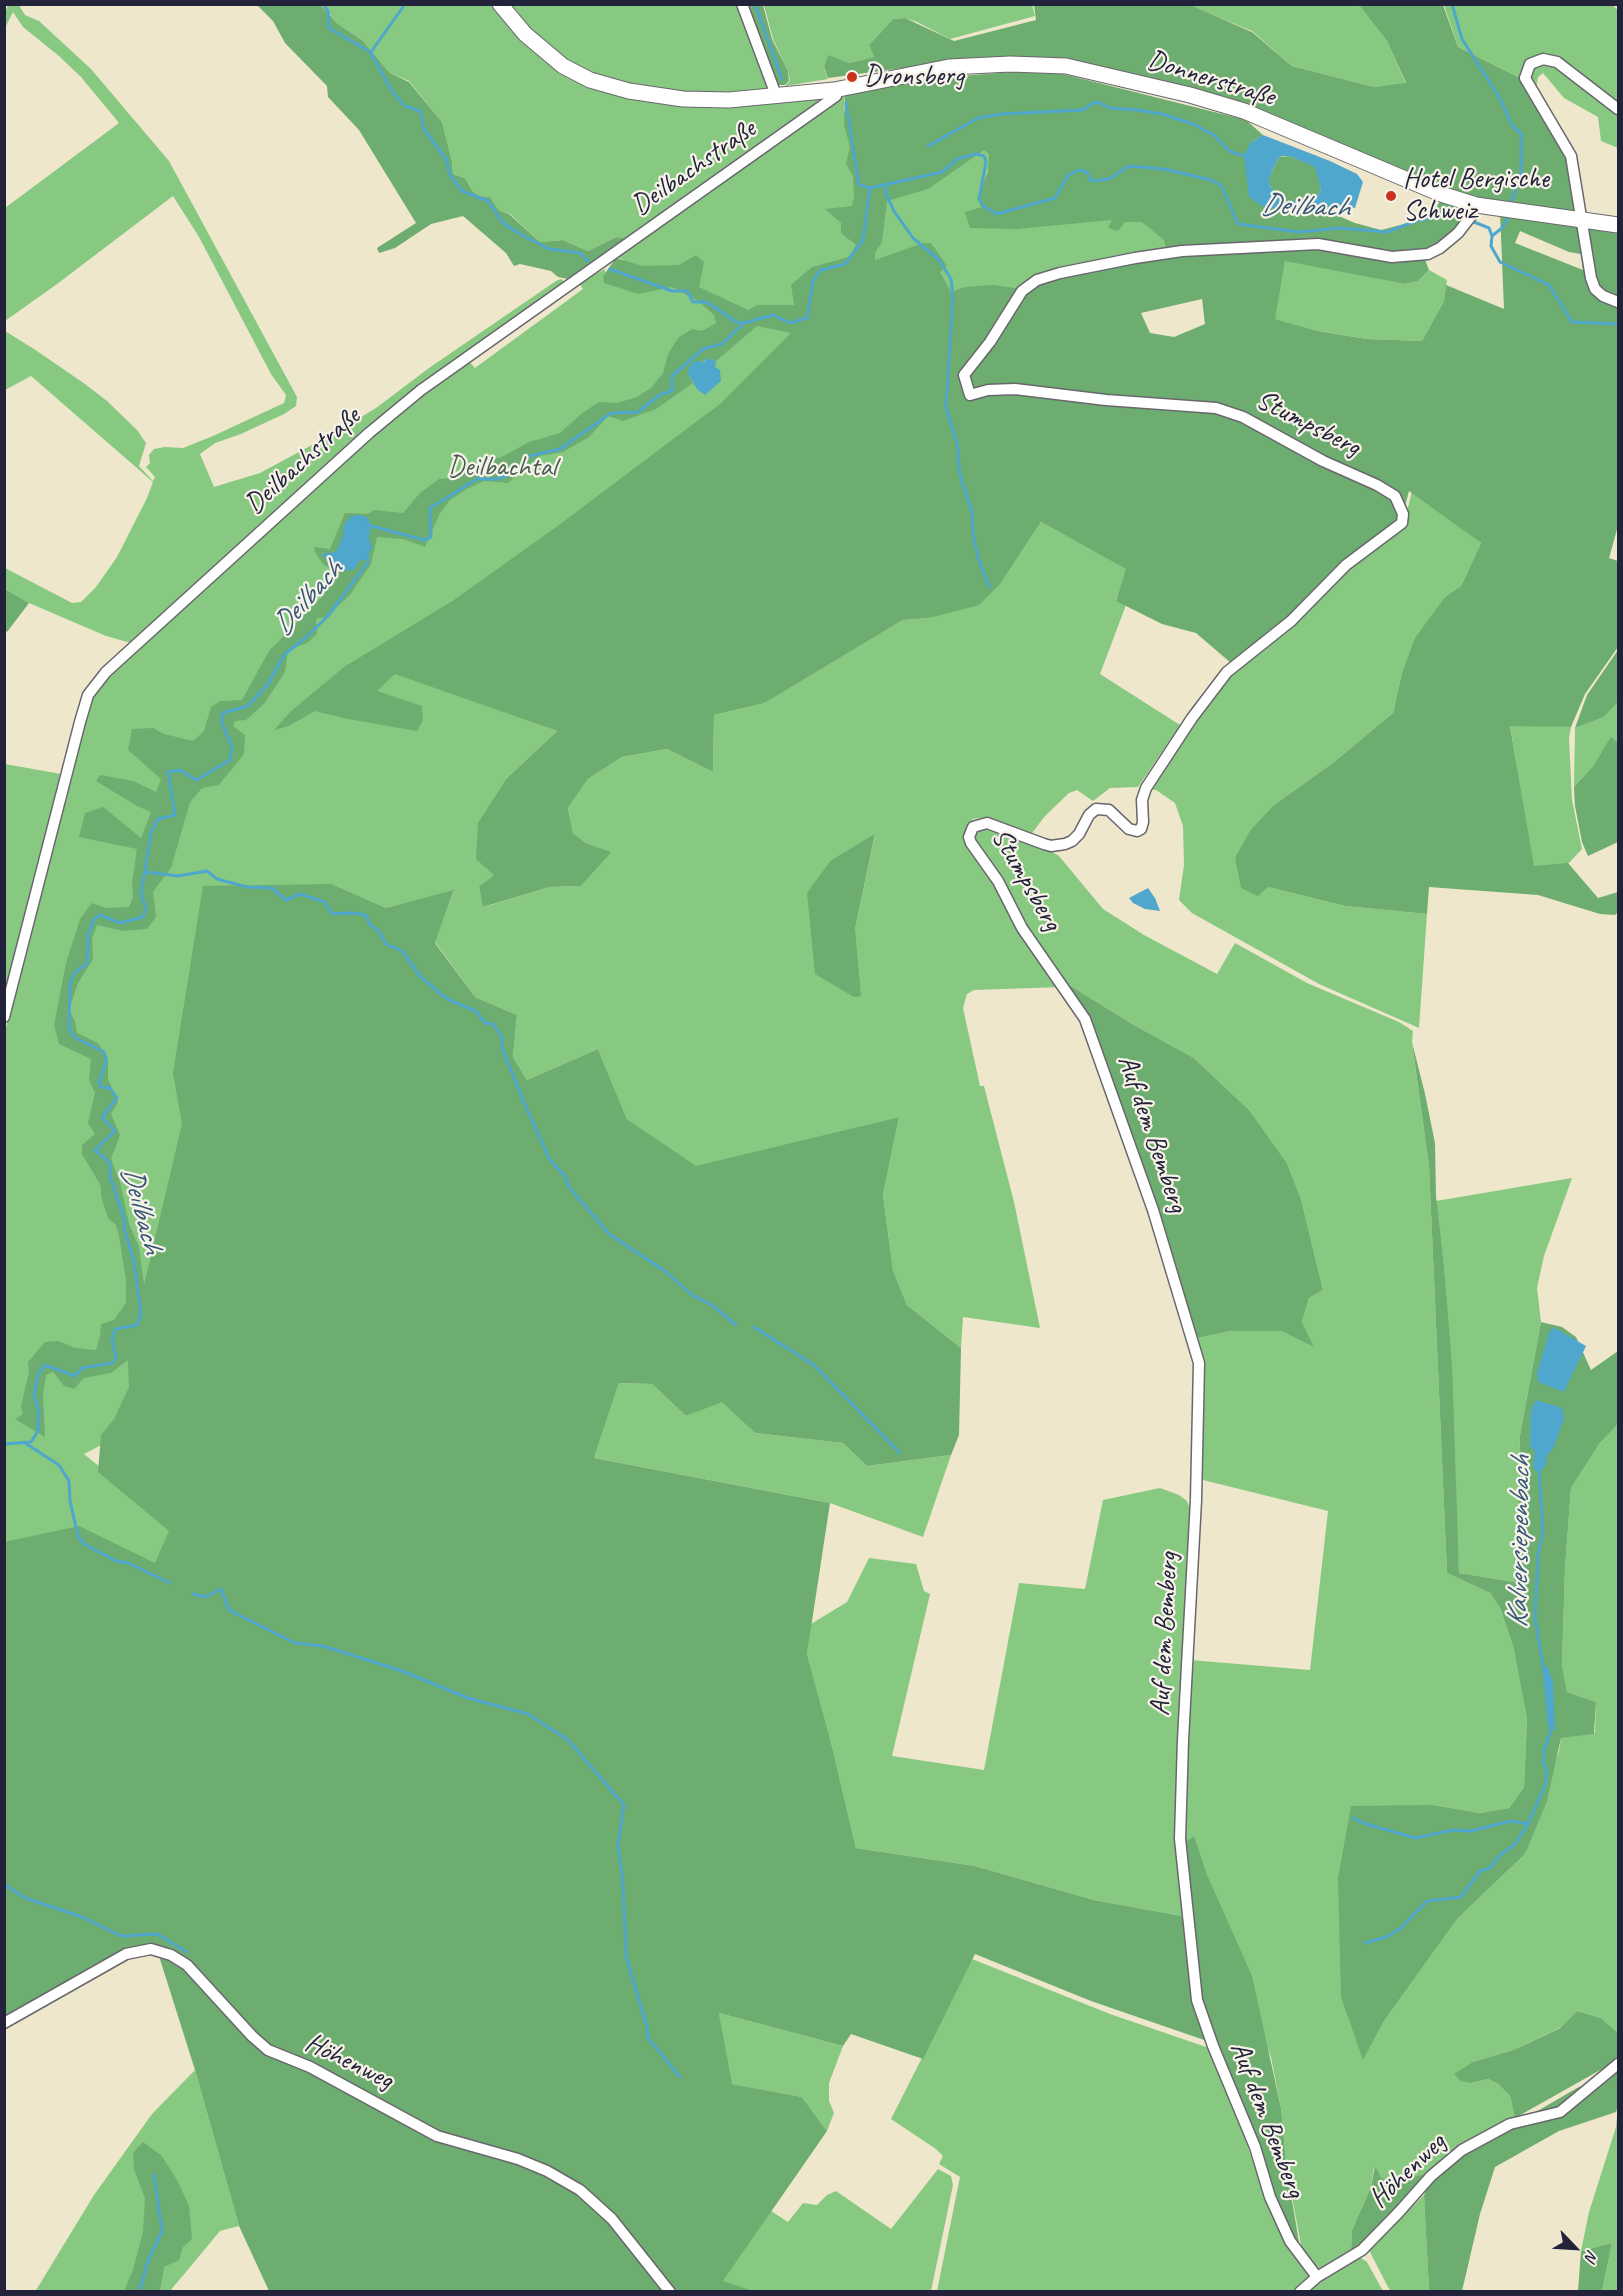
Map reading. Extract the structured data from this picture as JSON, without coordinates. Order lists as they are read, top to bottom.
{
  "streets": {
    "main road": ["Donnerstraße"],
    "street": [
      "Deilbachstraße",
      "Stumpsberg",
      "Auf dem Bemberg",
      "Höhenweg"
    ]
  },
  "crossings": [
    ["Donnerstraße", "Deilbachstraße"],
    ["Donnerstraße", "Stumpsberg"],
    ["Stumpsberg", "Auf dem Bemberg"],
    ["Auf dem Bemberg", "Höhenweg"]
  ],
  "water": ["Deilbach", "Kalversiepenbach"],
  "parks": ["Deilbachtal"],
  "places": ["Dronsberg", "Hotel Bergische Schweiz"],
  "north": "bottom right"
}
